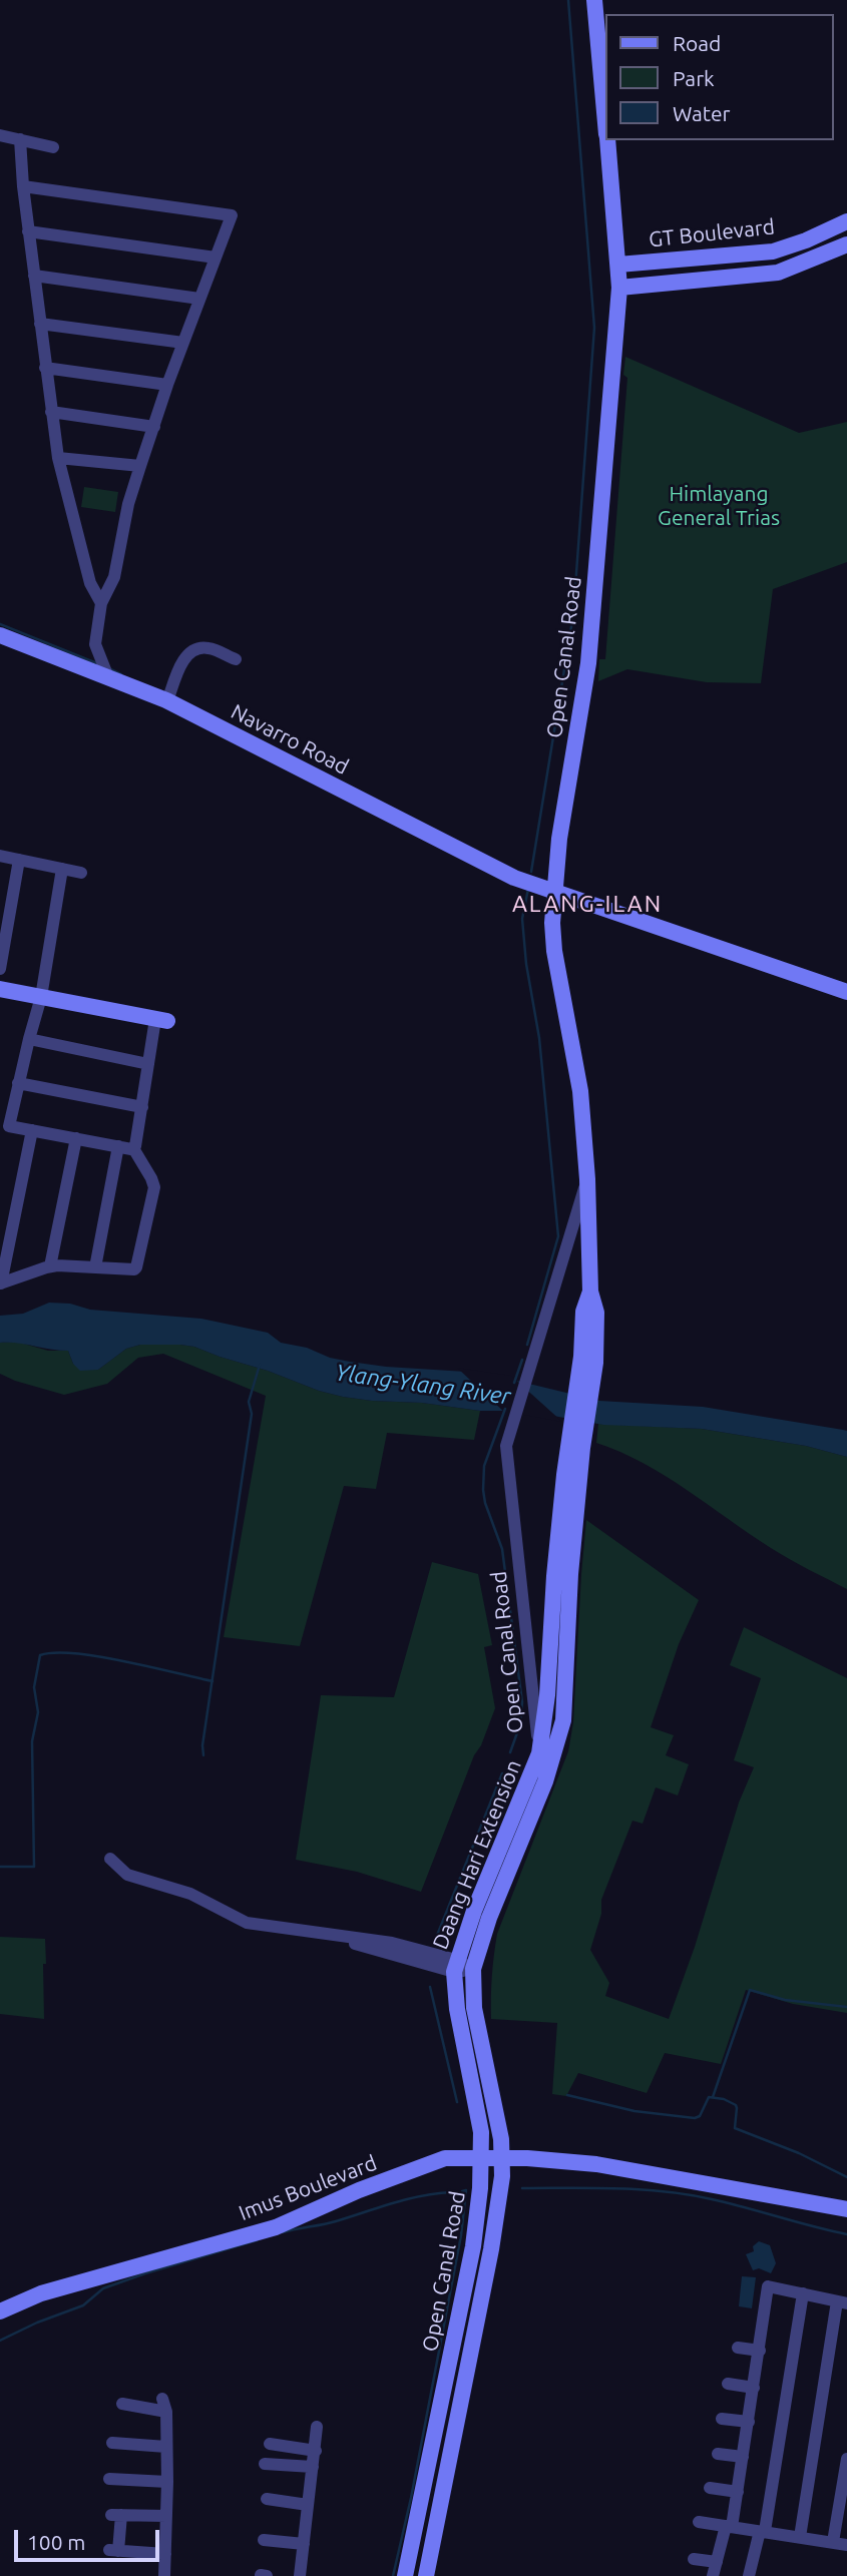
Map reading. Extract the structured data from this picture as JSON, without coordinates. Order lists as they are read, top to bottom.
{
  "streets": {
    "main road": [
      "GT Boulevard",
      "Open Canal Road",
      "Navarro Road",
      "Daang Hari Extension",
      "Imus Boulevard"
    ]
  },
  "crossings": [
    ["GT Boulevard", "Open Canal Road"],
    ["Open Canal Road", "Navarro Road"],
    ["Open Canal Road", "Daang Hari Extension"],
    ["Open Canal Road", "Imus Boulevard"]
  ],
  "districts": ["ALANG-ILAN"],
  "water": ["Ylang-Ylang River"],
  "parks": ["Himlayang General Trias"],
  "legend": ["Road", "Park", "Water"],
  "scale_bar": "100 m"
}
